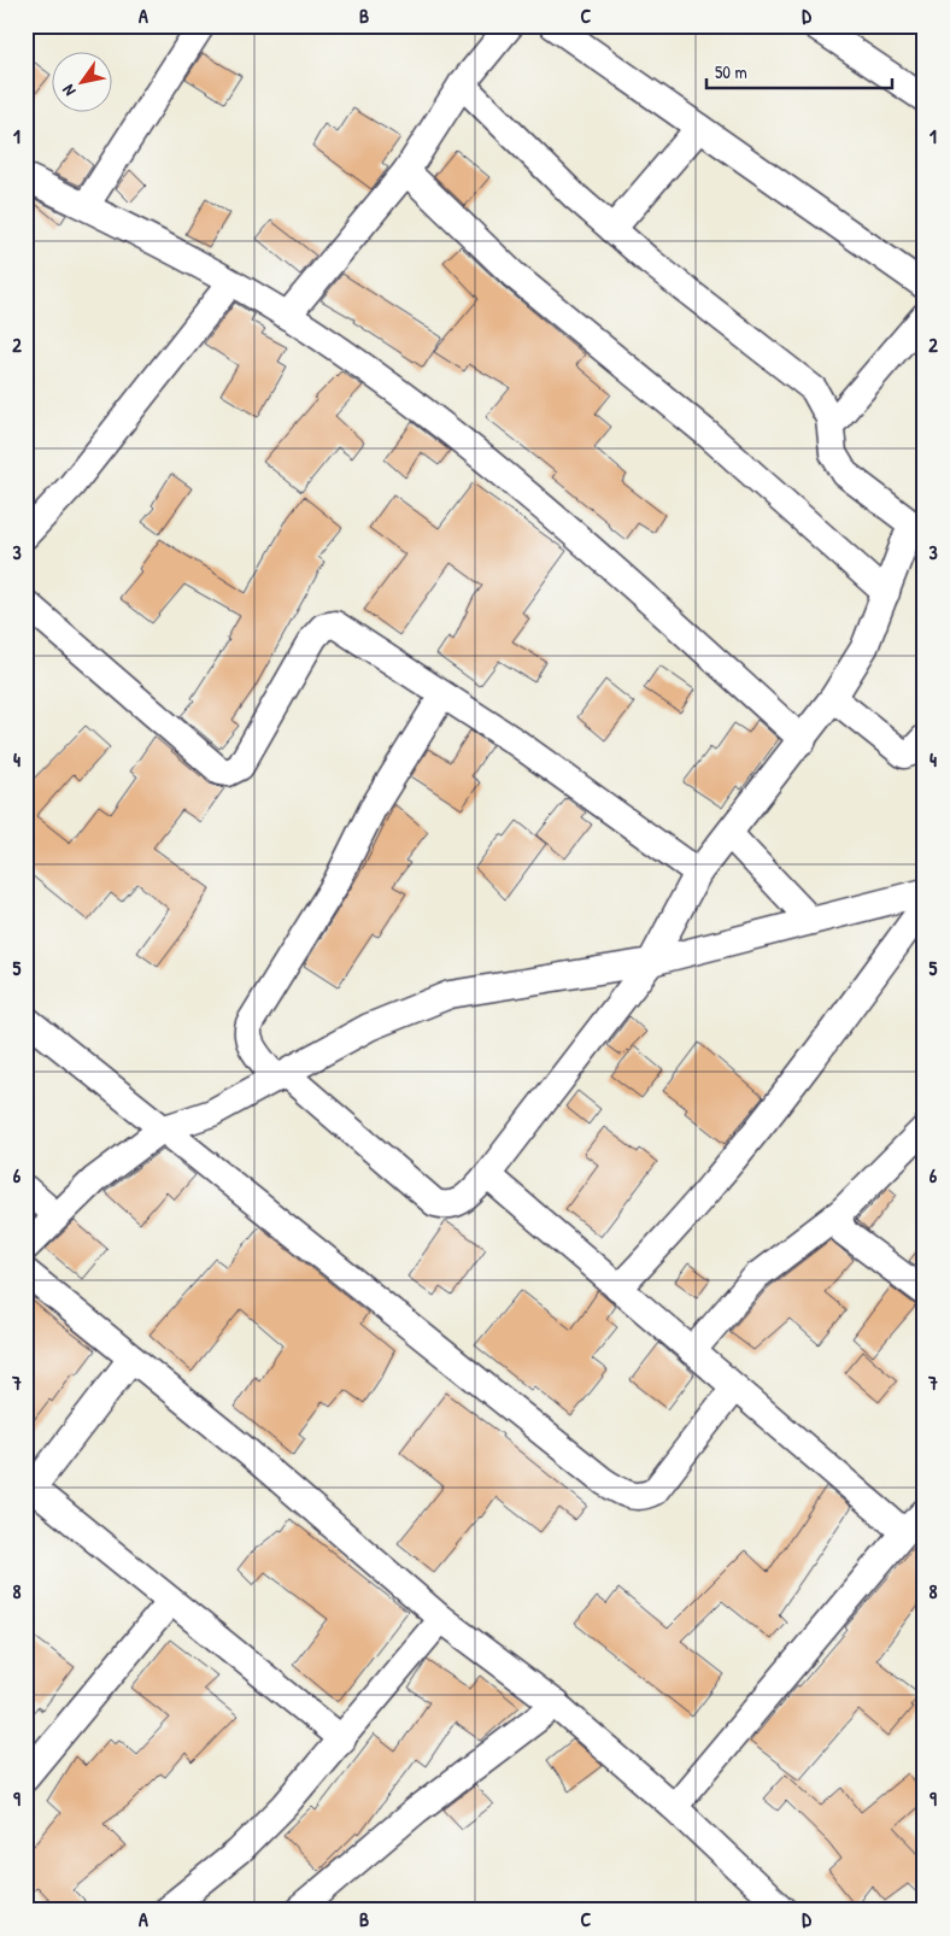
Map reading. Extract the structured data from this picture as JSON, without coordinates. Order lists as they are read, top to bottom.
{
  "scale_bar": "50 m",
  "north": "bottom left",
  "grid": {
    "columns": [
      "A",
      "B",
      "C",
      "D"
    ],
    "rows": [
      "1",
      "2",
      "3",
      "4",
      "5",
      "6",
      "7",
      "8",
      "9"
    ]
  }
}
